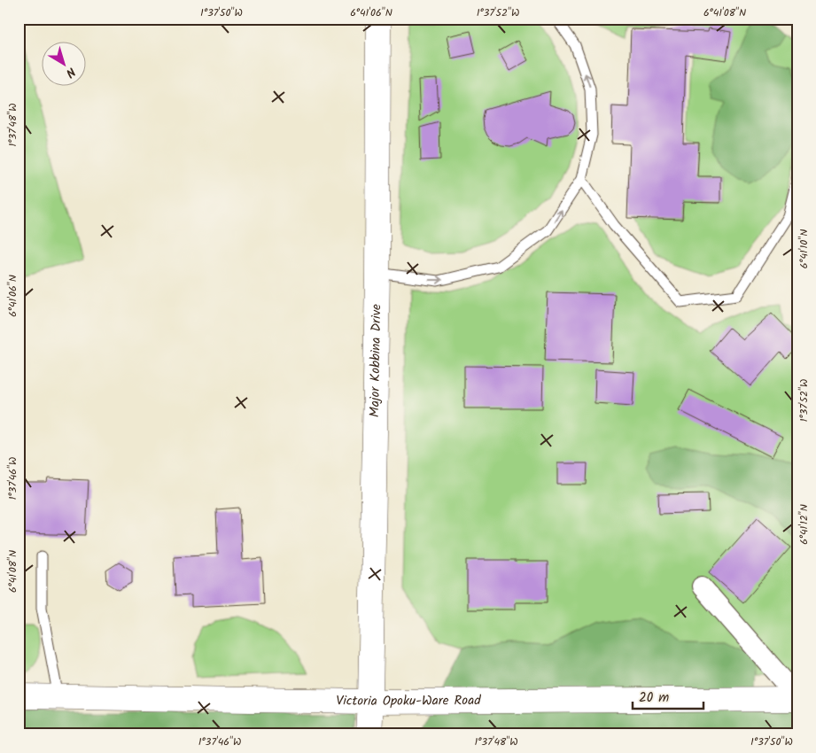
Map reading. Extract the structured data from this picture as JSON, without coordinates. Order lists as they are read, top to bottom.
{
  "streets": {
    "main road": ["Major Kobbina Drive", "Victoria Opoku-Ware Road"]
  },
  "crossings": [
    ["Major Kobbina Drive", "Victoria Opoku-Ware Road"]
  ],
  "scale_bar": "20 m",
  "north": "bottom right",
  "coordinates": [
    "1°37'50\"W",
    "6°41'06\"N",
    "1°37'52\"W",
    "6°41'08\"N",
    "1°37'48\"W",
    "6°41'10\"N",
    "1°37'46\"W",
    "6°41'12\"N"
  ]
}
